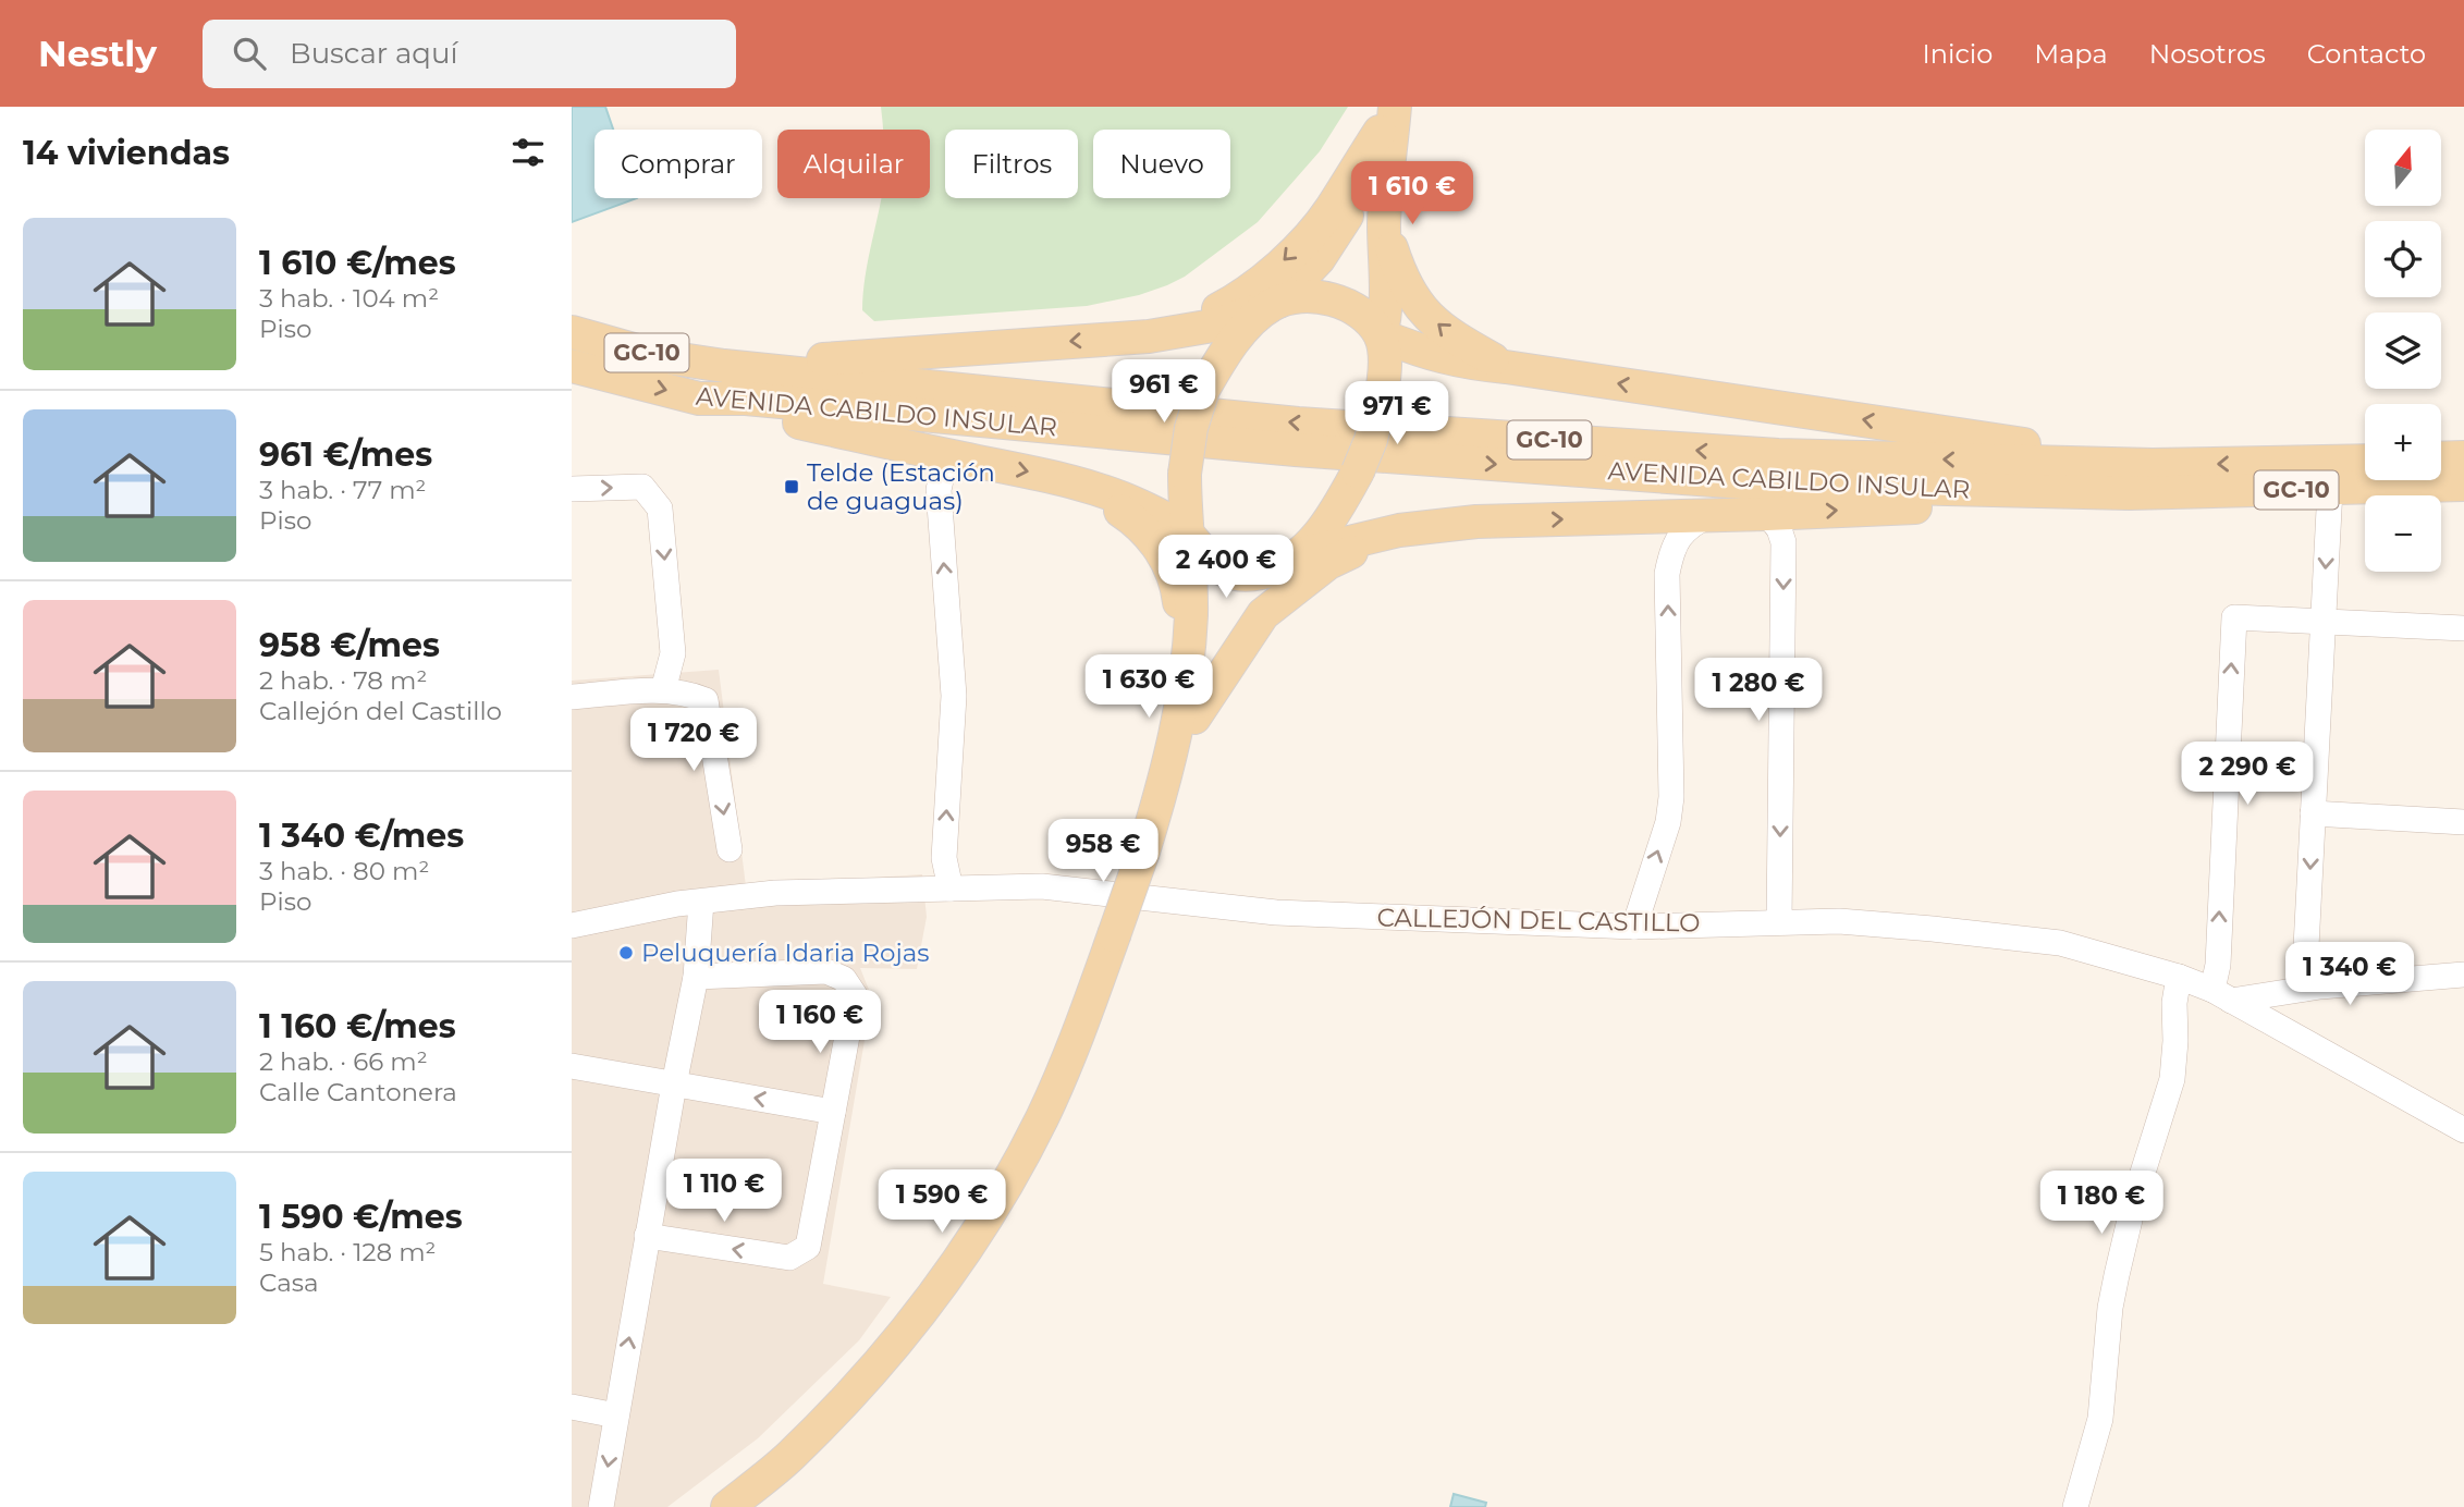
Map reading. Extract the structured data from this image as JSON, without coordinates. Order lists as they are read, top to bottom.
{
  "streets": {
    "main road": ["GC-10", "AVENIDA CABILDO INSULAR"],
    "street": ["CALLEJÓN DEL CASTILLO"]
  },
  "places": {
    "transit": ["Telde (Estación de guaguas)"],
    "other": ["Peluquería Idaria Rojas"]
  },
  "north": "top",
  "page": {
    "header": "Nestly",
    "search": "Buscar aquí",
    "nav": [
      "Inicio",
      "Mapa",
      "Nosotros",
      "Contacto"
    ],
    "heading": "14 viviendas",
    "map_buttons": ["+", "−"],
    "chip": [
      "Comprar",
      "Alquilar",
      "Filtros",
      "Nuevo"
    ],
    "price": [
      "1 610 €",
      "961 €",
      "971 €",
      "2 400 €",
      "1 630 €",
      "1 280 €",
      "1 720 €",
      "2 290 €",
      "958 €",
      "1 340 €",
      "1 160 €",
      "1 110 €",
      "1 590 €",
      "1 180 €"
    ],
    "list": [
      {
        "name": "1 610 €/mes",
        "note": "3 hab. · 104 m² · Piso"
      },
      {
        "name": "961 €/mes",
        "note": "3 hab. · 77 m² · Piso"
      },
      {
        "name": "958 €/mes",
        "note": "2 hab. · 78 m² · Callejón del Castillo"
      },
      {
        "name": "1 340 €/mes",
        "note": "3 hab. · 80 m² · Piso"
      },
      {
        "name": "1 160 €/mes",
        "note": "2 hab. · 66 m² · Calle Cantonera"
      },
      {
        "name": "1 590 €/mes",
        "note": "5 hab. · 128 m² · Casa"
      }
    ]
  }
}
